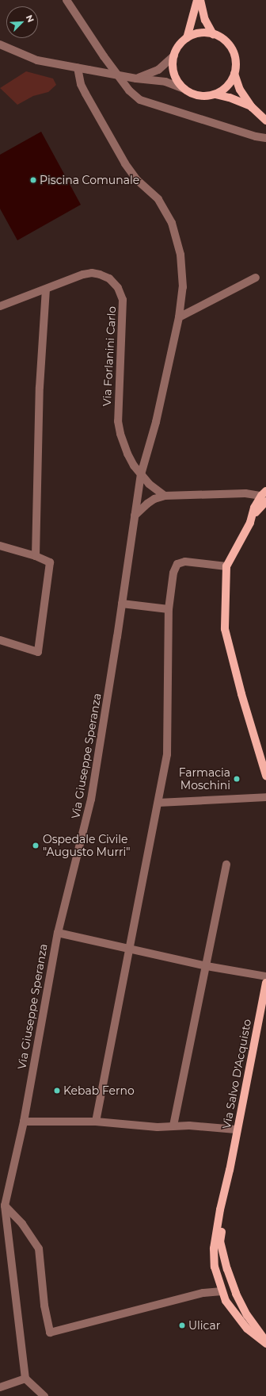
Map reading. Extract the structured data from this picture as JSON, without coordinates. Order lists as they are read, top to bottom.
{
  "streets": {
    "main road": ["Via Salvo D'Acquisto"],
    "street": ["Via Forlanini Carlo", "Via Giuseppe Speranza"]
  },
  "crossings": [
    ["Via Forlanini Carlo", "Via Giuseppe Speranza"]
  ],
  "places": [
    "Piscina Comunale",
    "Farmacia Moschini",
    "Ospedale Civile \"Augusto Murri\"",
    "Kebab Ferno",
    "Ulicar"
  ],
  "north": "top right"
}
